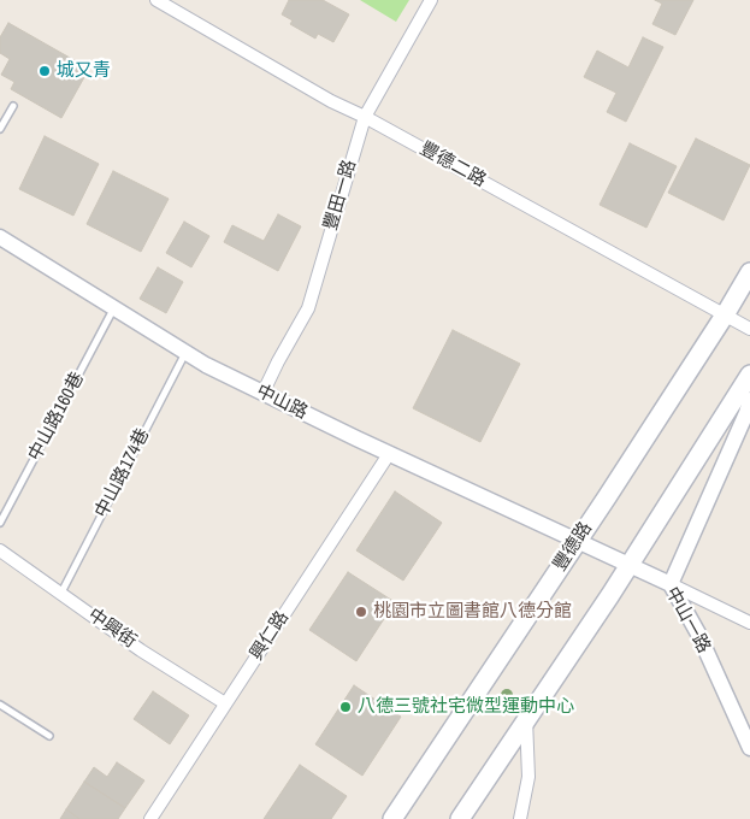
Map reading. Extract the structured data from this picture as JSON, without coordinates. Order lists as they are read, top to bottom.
{
  "streets": {
    "main road": ["豐德路"],
    "street": [
      "豐德二路",
      "豐田一路",
      "中山路",
      "中山一路",
      "中興街",
      "興仁路"
    ],
    "lane": ["中山路160巷", "中山路174巷"]
  },
  "crossings": [
    ["豐德二路", "豐田一路"],
    ["豐德二路", "豐德路"],
    ["豐田一路", "中山路"],
    ["中山路", "中山路160巷"],
    ["中山路", "中山路174巷"],
    ["中山路", "豐德路"],
    ["中山路", "中山一路"],
    ["中山路", "興仁路"],
    ["中山路174巷", "中興街"],
    ["豐德路", "中山一路"],
    ["中興街", "興仁路"]
  ],
  "places": ["城又青", "桃園市立圖書館八德分館", "八德三號社宅微型運動中心"]
}
